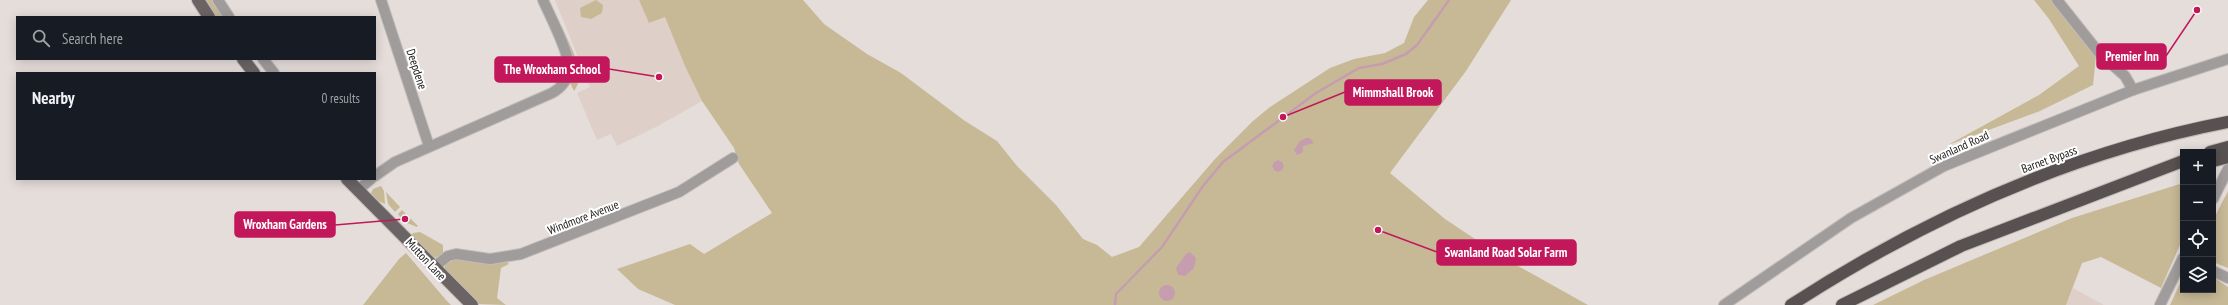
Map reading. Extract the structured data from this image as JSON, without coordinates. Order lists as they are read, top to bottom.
{
  "streets": {
    "highway": ["Barnet Bypass"],
    "main road": ["Mutton Lane"],
    "street": ["Deepdene", "Swanland Road", "Windmore Avenue"]
  },
  "crossings": [
    ["Windmore Avenue", "Mutton Lane"]
  ],
  "places": [
    "Premier Inn",
    "The Wroxham School",
    "Mimmshall Brook",
    "Wroxham Gardens",
    "Swanland Road Solar Farm"
  ],
  "page": {
    "search": "Search here",
    "heading": ["Nearby", "0 results"],
    "map_buttons": ["+", "−"]
  }
}
